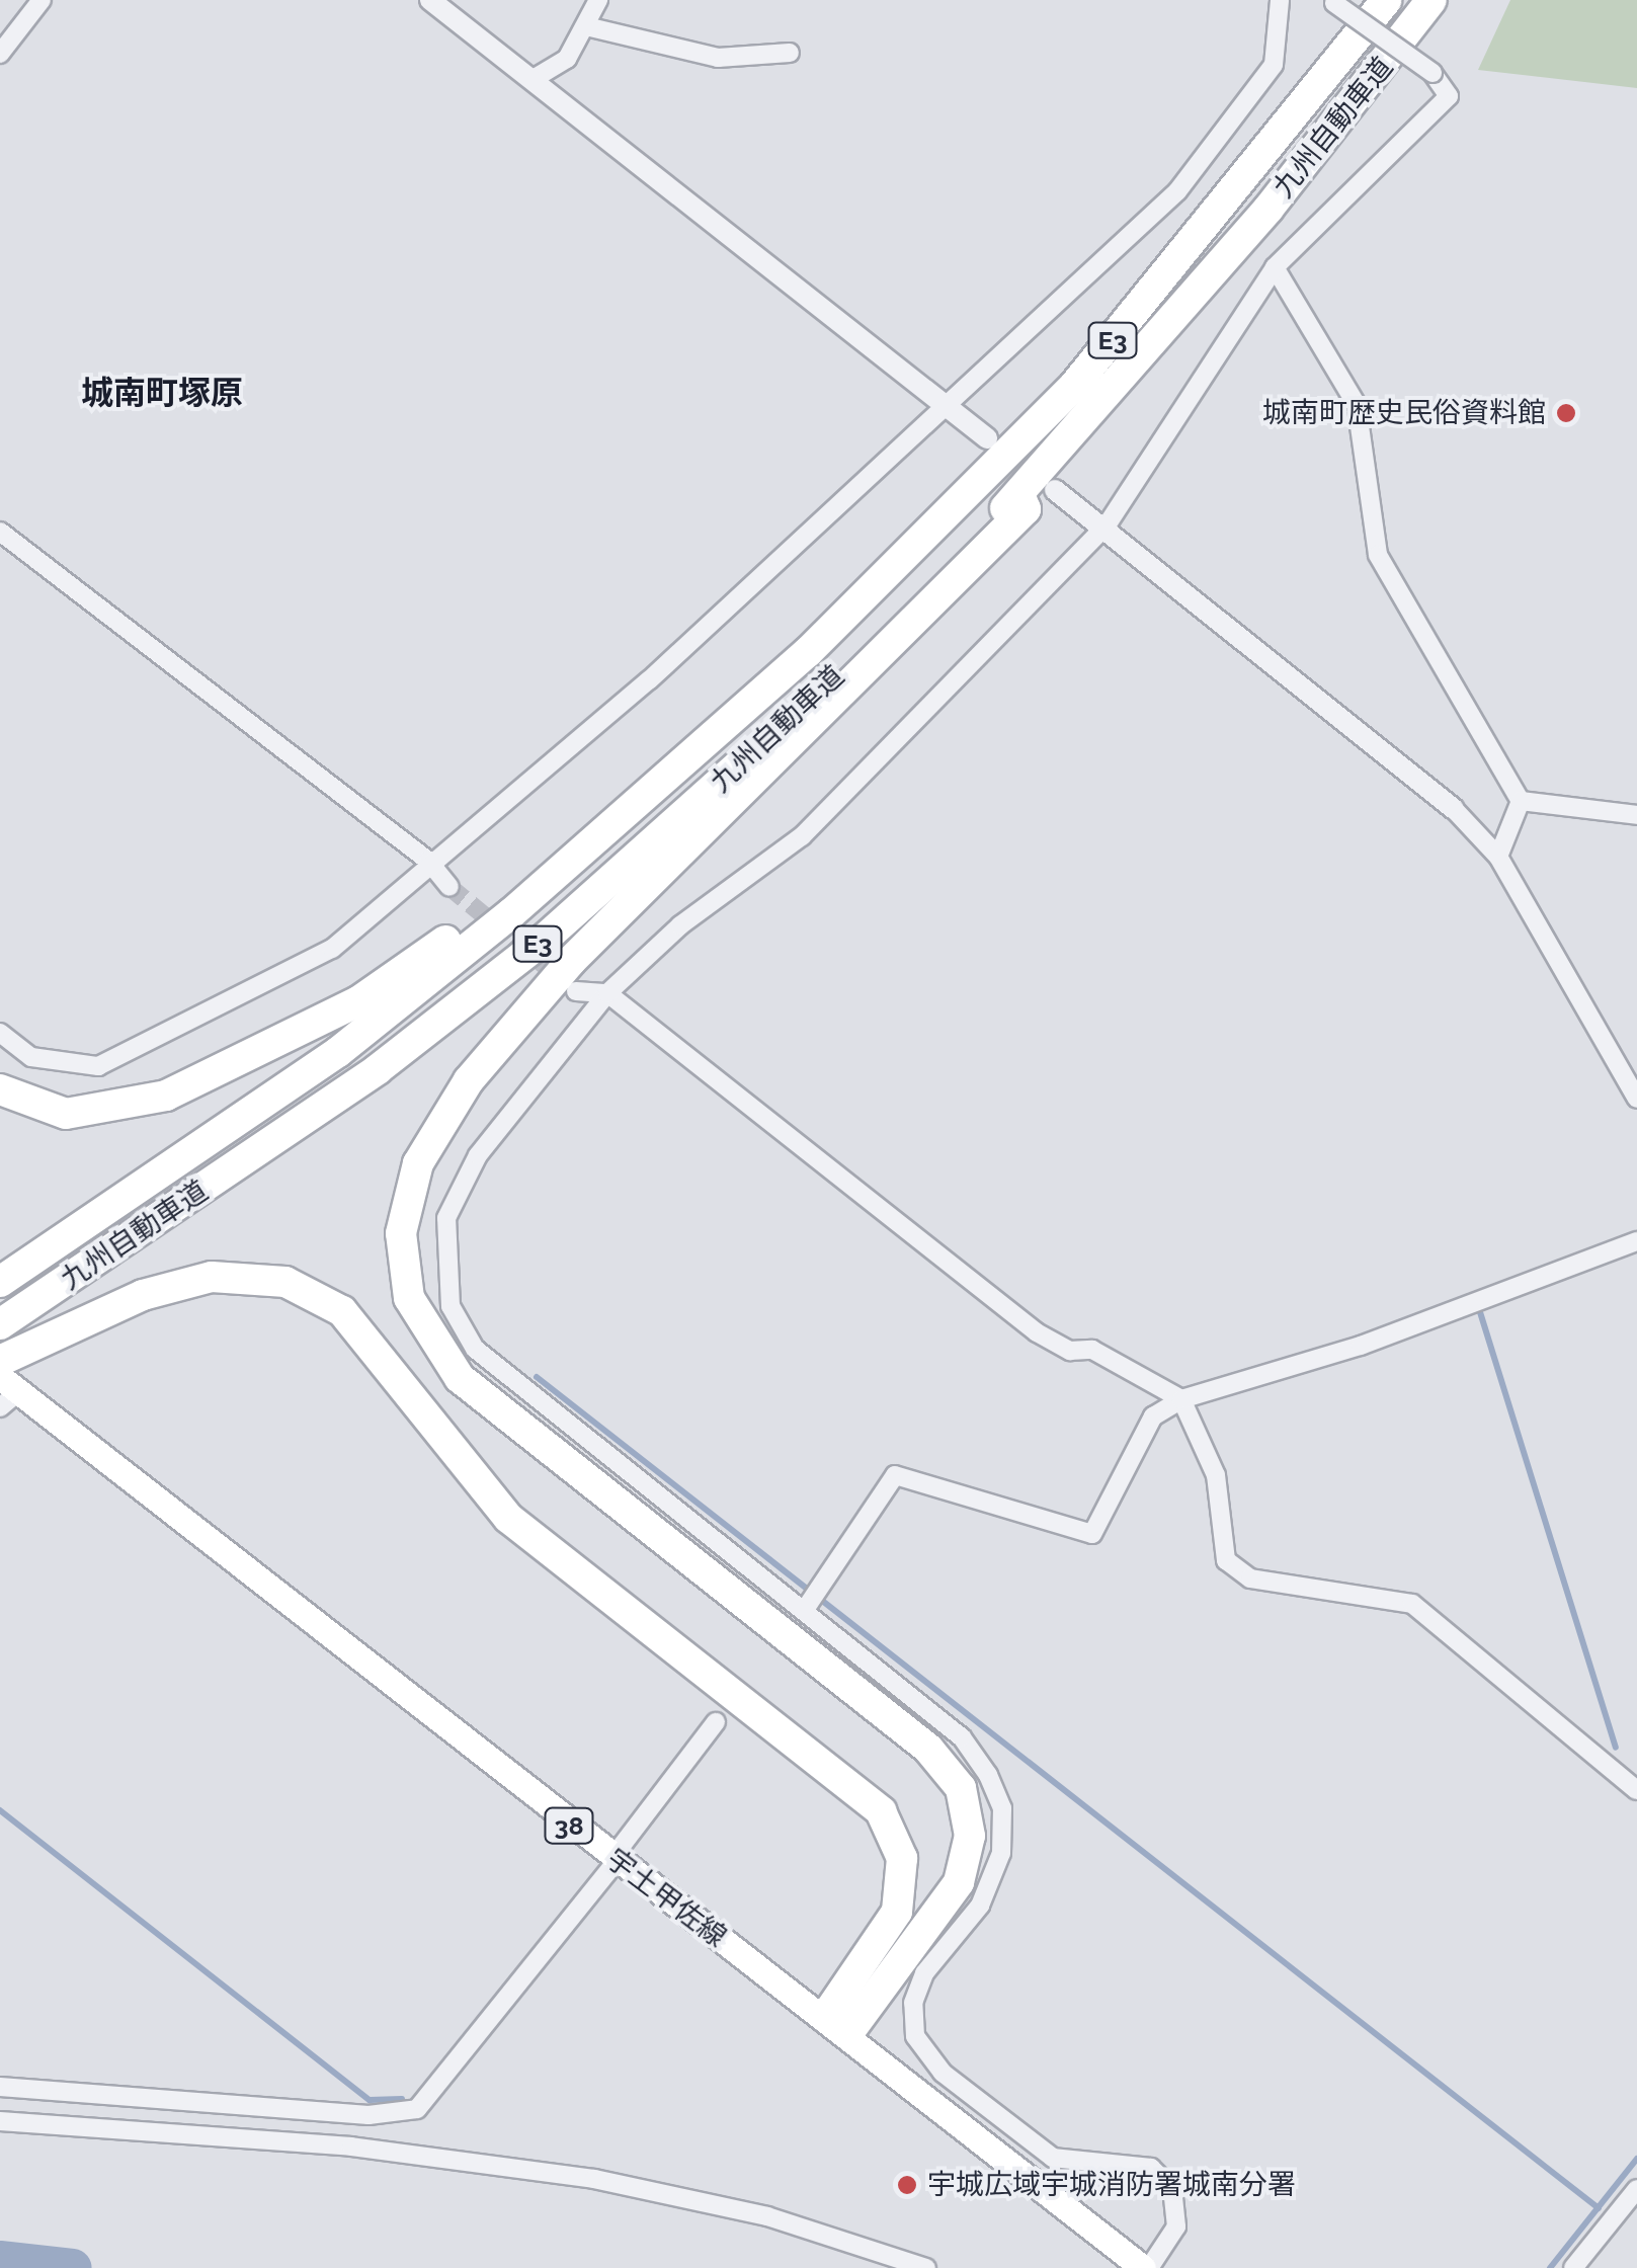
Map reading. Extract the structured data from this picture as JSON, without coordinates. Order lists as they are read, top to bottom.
{
  "streets": {
    "highway": ["九州自動車道", "E3"],
    "main road": ["38", "宇土甲佐線"]
  },
  "districts": ["城南町塚原"],
  "places": ["城南町歴史民俗資料館", "宇城広域宇城消防署城南分署"]
}
